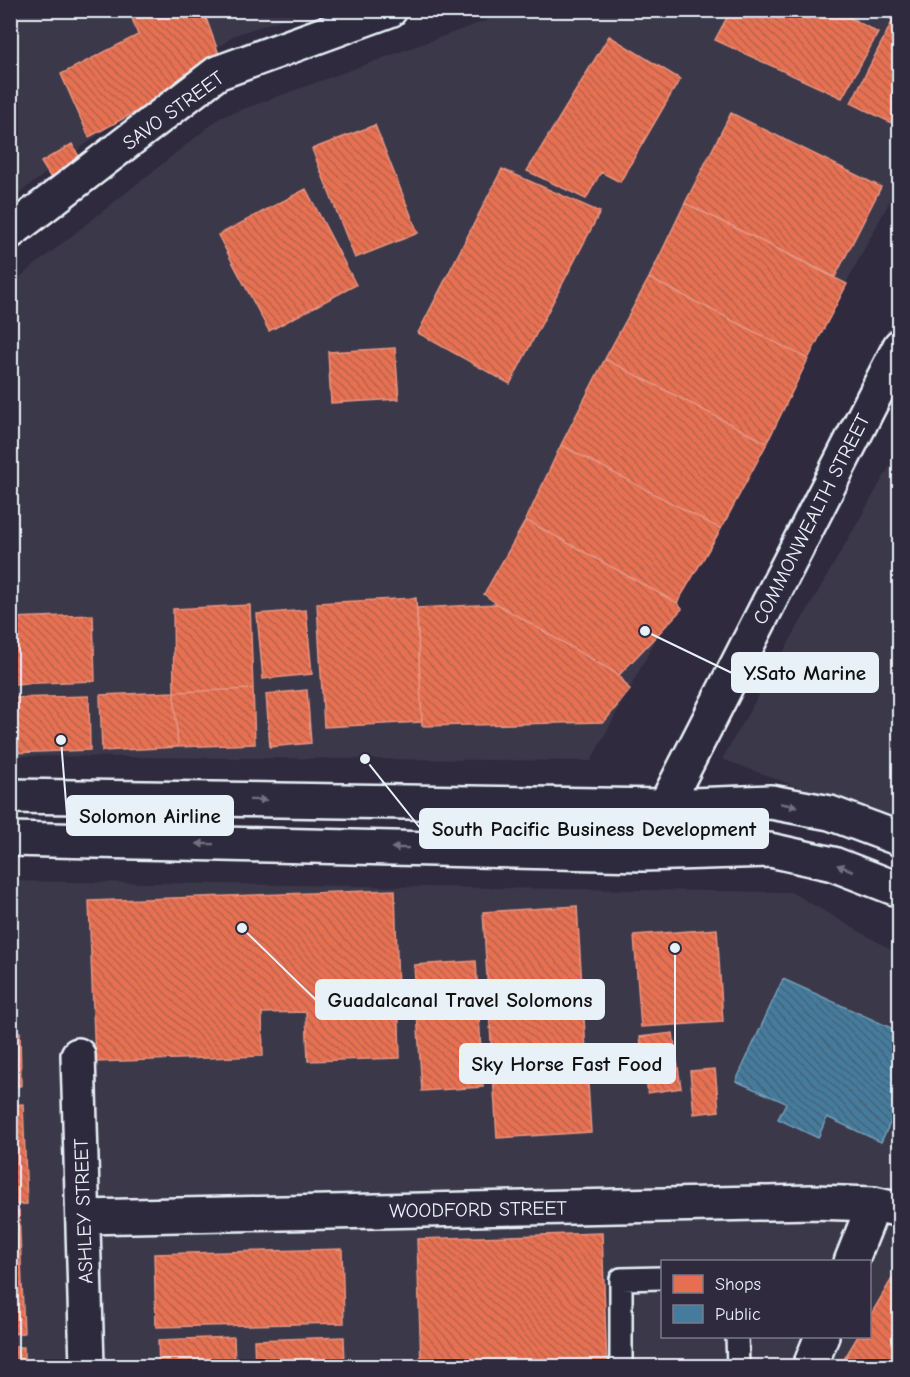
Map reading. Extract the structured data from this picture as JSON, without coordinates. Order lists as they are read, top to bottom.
{
  "streets": {
    "street": [
      "SAVO STREET",
      "COMMONWEALTH STREET",
      "WOODFORD STREET",
      "ASHLEY STREET"
    ]
  },
  "crossings": [
    ["WOODFORD STREET", "ASHLEY STREET"]
  ],
  "places": [
    "Y.Sato Marine",
    "Solomon Airline",
    "South Pacific Business Development",
    "Guadalcanal Travel Solomons",
    "Sky Horse Fast Food"
  ],
  "legend": ["Shops", "Public"]
}
